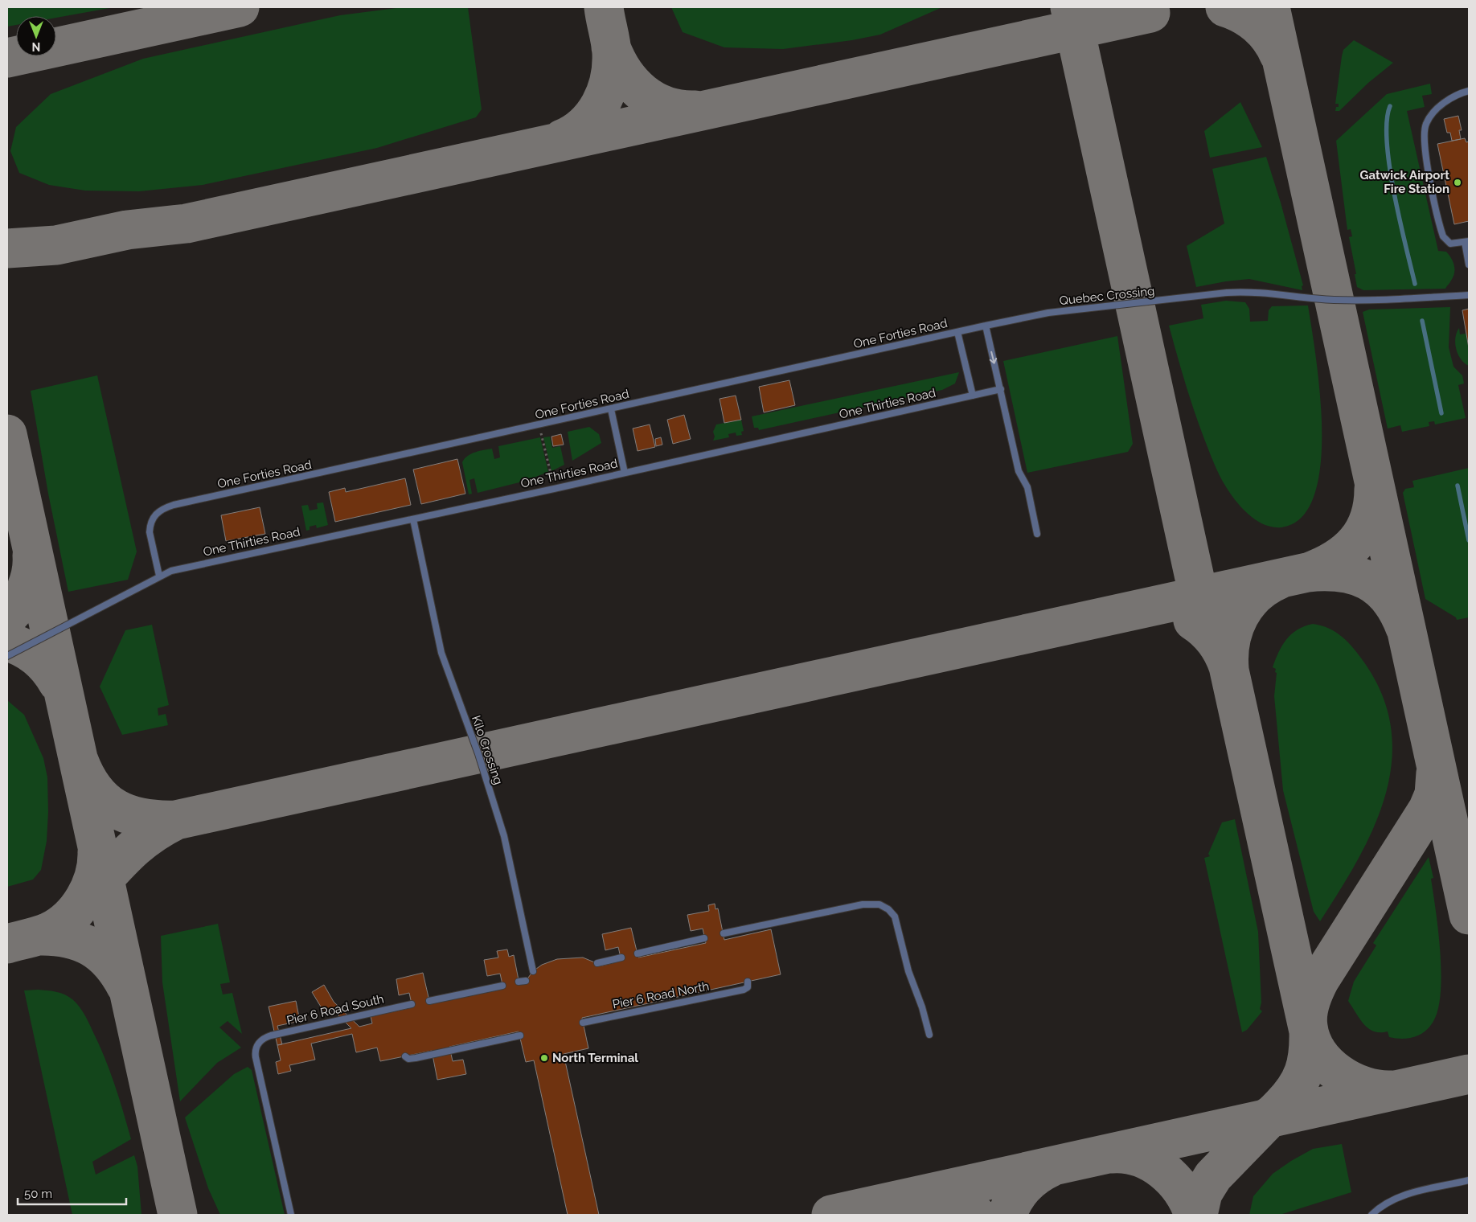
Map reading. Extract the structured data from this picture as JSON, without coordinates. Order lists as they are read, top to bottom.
{
  "streets": {
    "lane": [
      "Quebec Crossing",
      "One Forties Road",
      "One Thirties Road",
      "Kilo Crossing",
      "Pier 6 Road North",
      "Pier 6 Road South"
    ]
  },
  "crossings": [
    ["Quebec Crossing", "One Forties Road"],
    ["One Forties Road", "One Thirties Road"],
    ["One Thirties Road", "Kilo Crossing"]
  ],
  "places": ["Gatwick Airport Fire Station", "North Terminal"],
  "scale_bar": "50 m",
  "north": "bottom"
}
